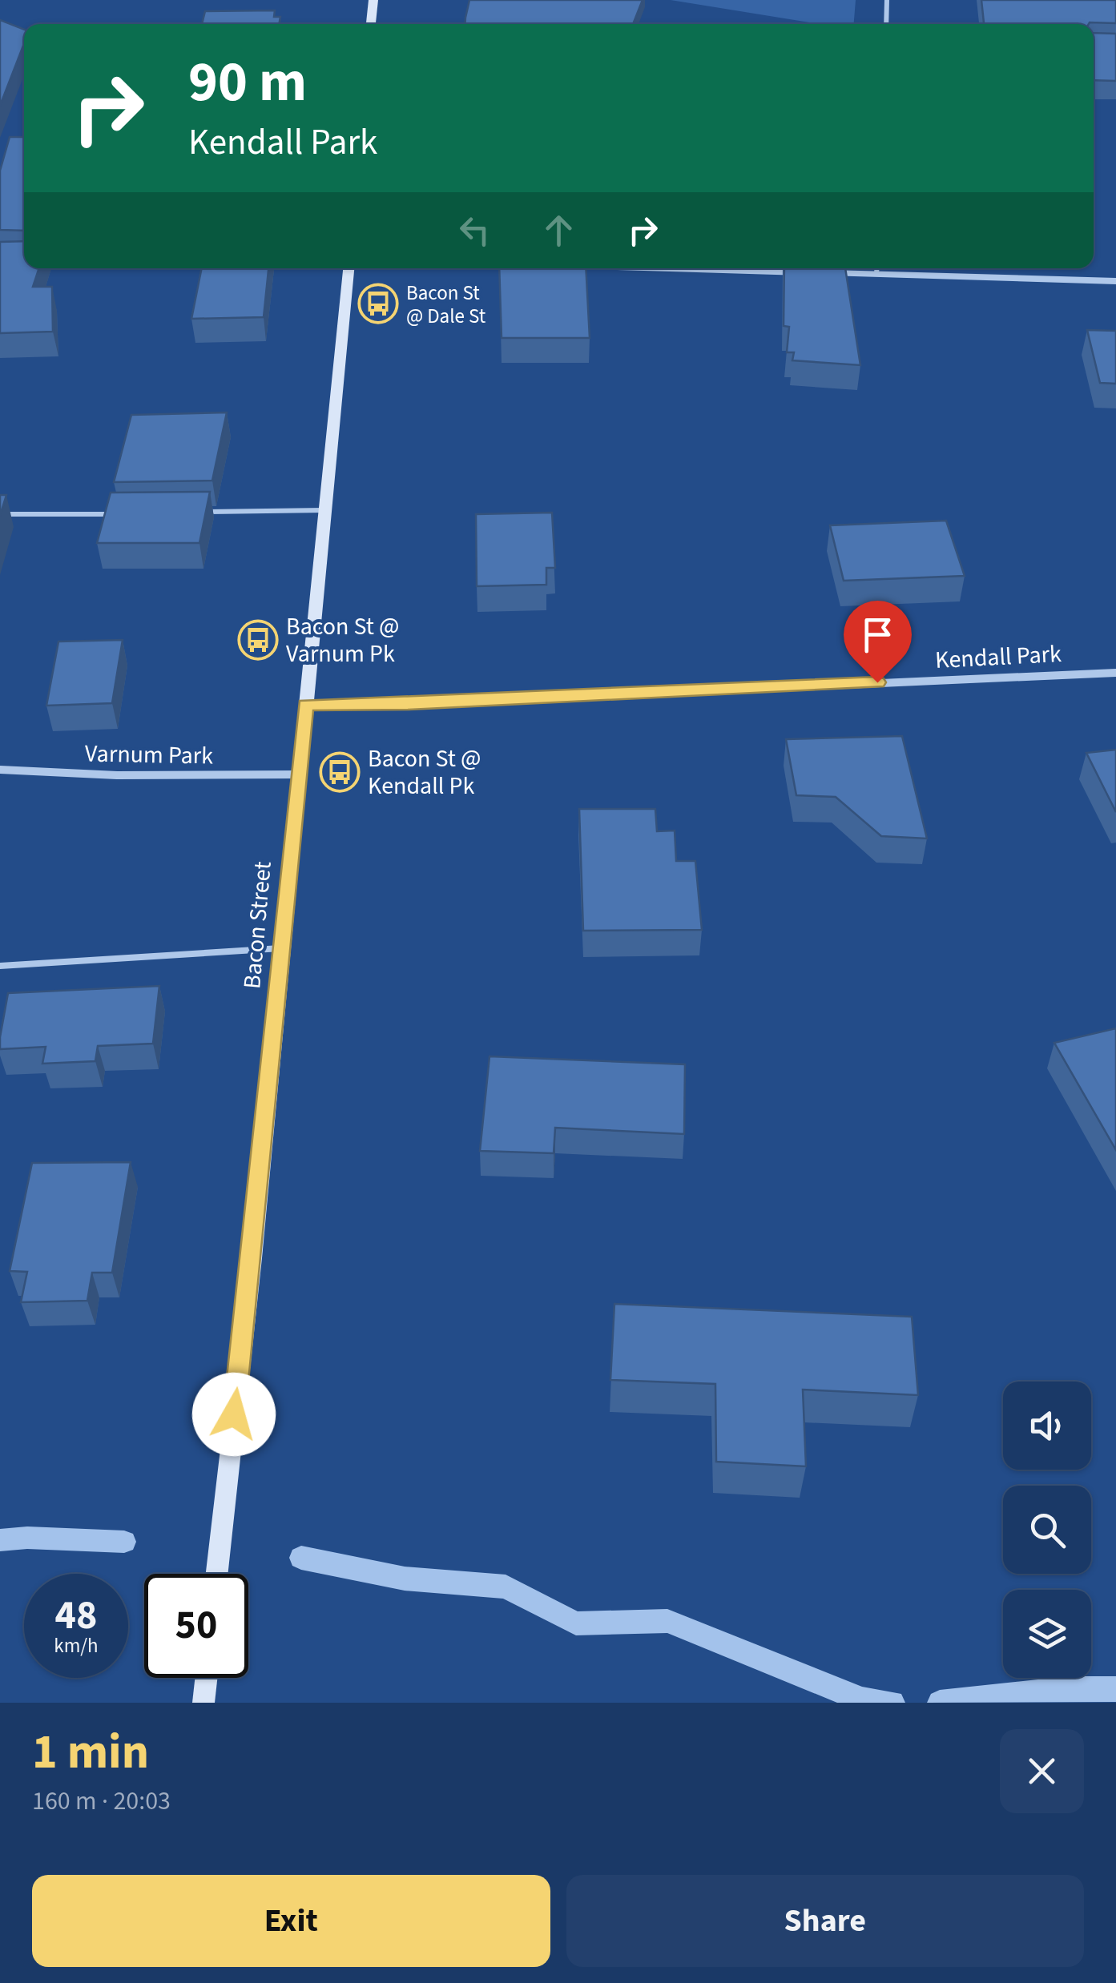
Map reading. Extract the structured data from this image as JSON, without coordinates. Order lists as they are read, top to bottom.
{
  "streets": {
    "main road": ["Bacon Street"],
    "street": ["Kendall Park", "Varnum Park"]
  },
  "crossings": [
    ["Kendall Park", "Bacon Street"],
    ["Varnum Park", "Bacon Street"]
  ],
  "places": {
    "bus stop": ["Bacon St @ Dale St", "Bacon St @ Varnum Pk", "Bacon St @ Kendall Pk"]
  },
  "page": {
    "turn": ["90 m", "Kendall Park"],
    "speed": "48 km/h",
    "limit": "50",
    "heading": ["1 min", "160 m · 20:03"],
    "buttons": ["Exit", "Share"]
  }
}
